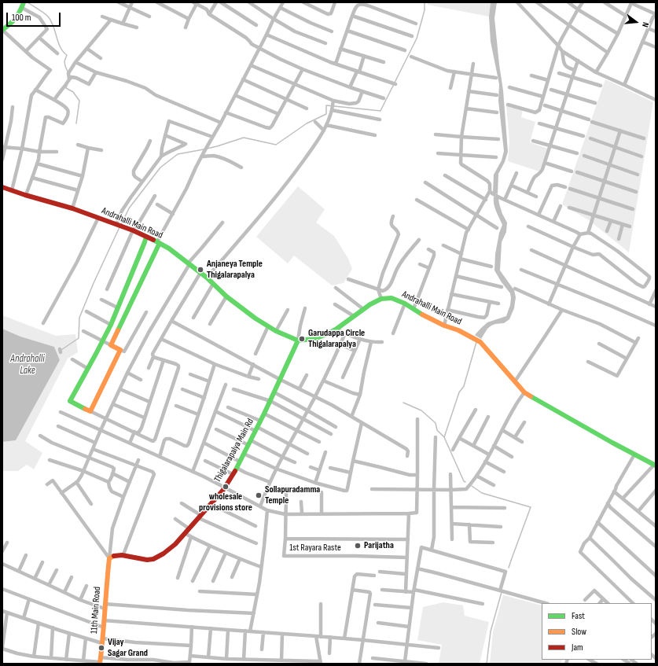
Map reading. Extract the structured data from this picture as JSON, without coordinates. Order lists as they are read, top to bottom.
{
  "streets": {
    "street": [
      "Andrahalli Main Road",
      "Thigalarapalya Main Rd",
      "1st Rayara Raste",
      "11th Main Road"
    ]
  },
  "crossings": [
    ["Andrahalli Main Road", "Thigalarapalya Main Rd"]
  ],
  "water": ["Andrahalli Lake"],
  "places": [
    "Anjaneya Temple Thigalarapalya",
    "Garudappa Circle Thigalarapalya",
    "wholesale provisions store",
    "Sollapuradamma Temple",
    "Parijatha",
    "Vijay Sagar Grand"
  ],
  "legend": ["Fast", "Slow", "Jam"],
  "scale_bar": "100 m",
  "north": "right"
}
